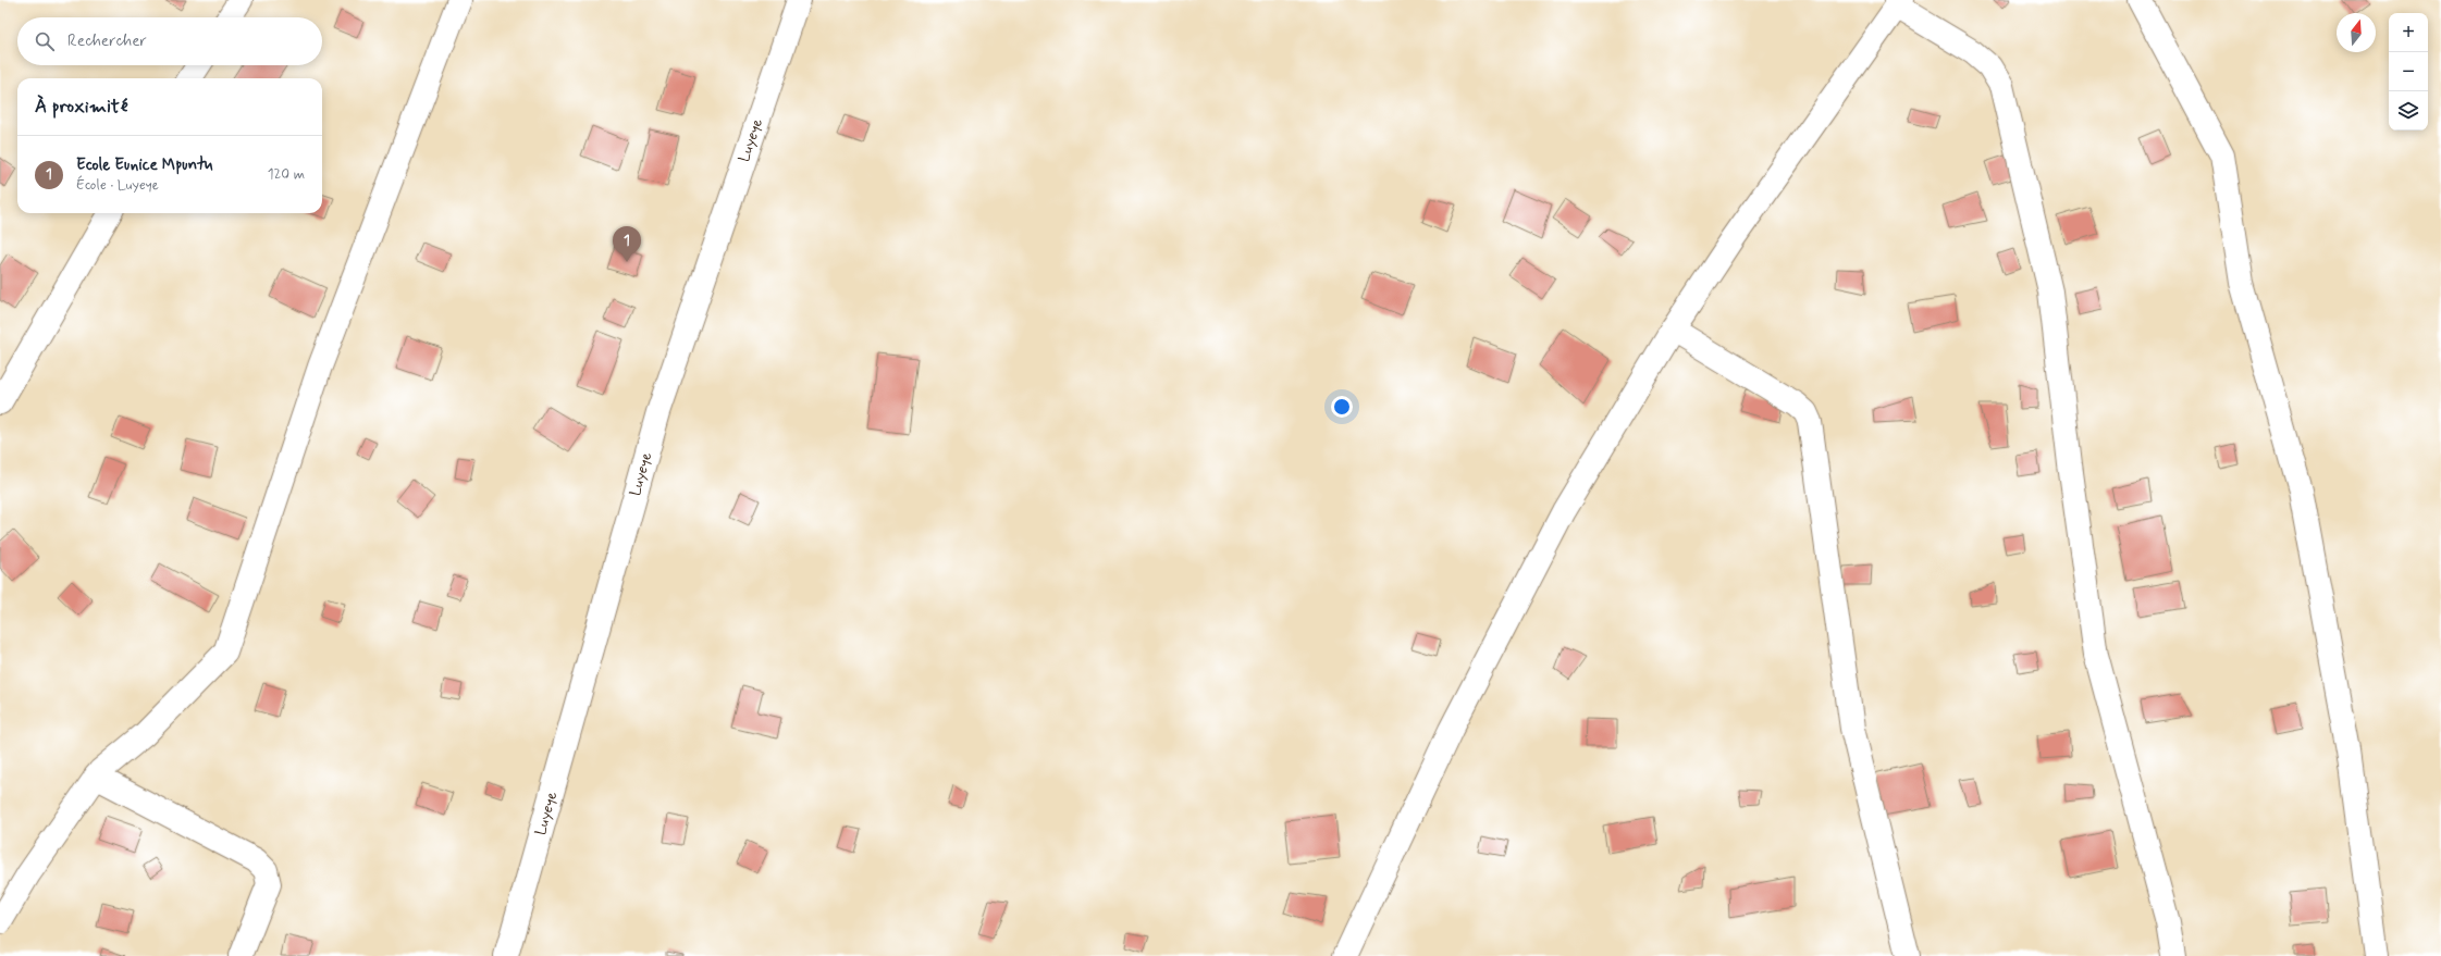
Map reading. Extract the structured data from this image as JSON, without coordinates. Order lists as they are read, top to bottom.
{
  "streets": {
    "street": ["Luyeye"]
  },
  "north": "top",
  "page": {
    "map_buttons": ["+", "−"],
    "search": "Rechercher",
    "heading": "À proximité",
    "list": [
      {
        "mark": "1",
        "name": "Ecole Eunice Mpuntu",
        "note": "École · Luyeye",
        "value": "120 m"
      }
    ],
    "pins": "1"
  }
}
